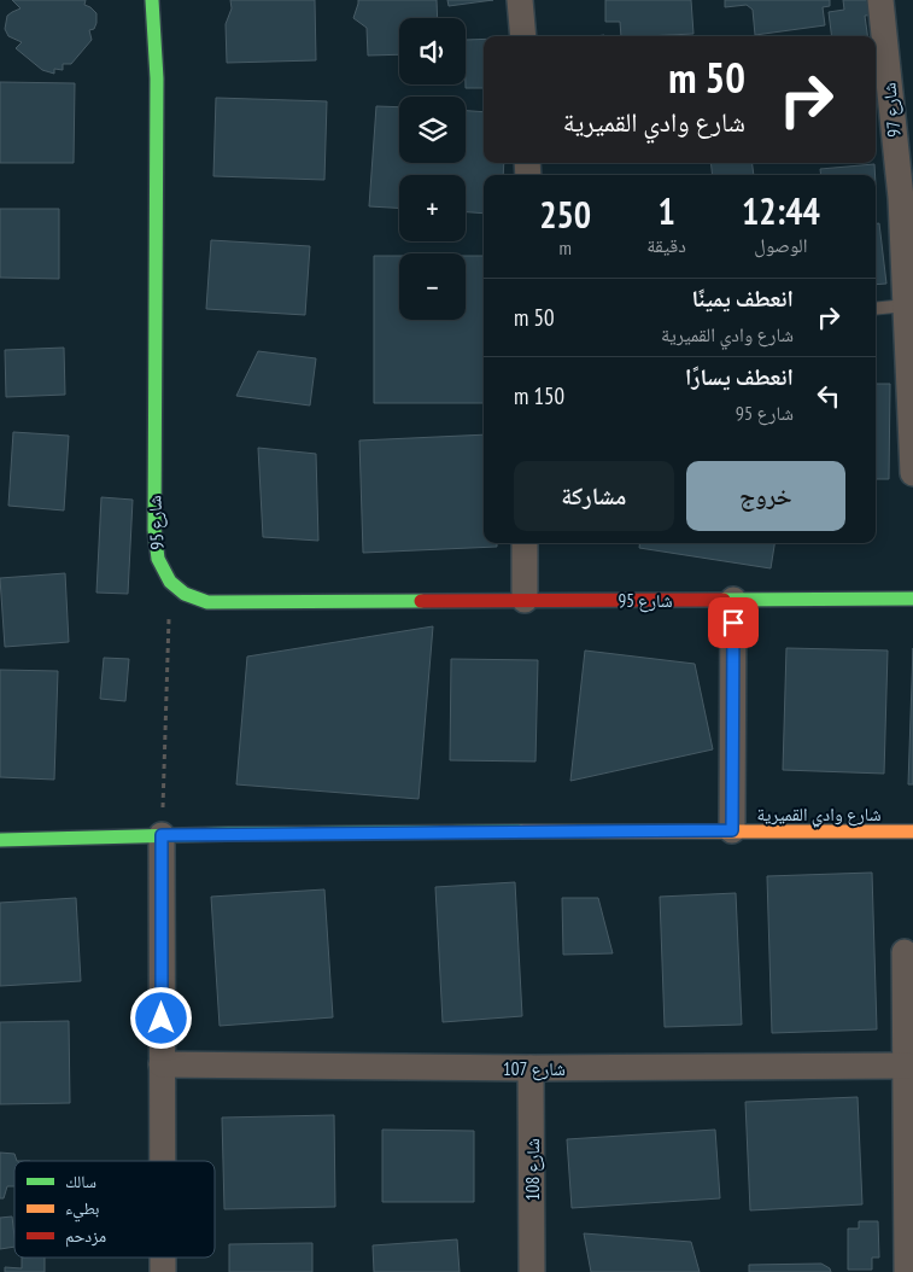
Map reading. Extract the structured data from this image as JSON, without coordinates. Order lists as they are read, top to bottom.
{
  "streets": {
    "street": [
      "شارع 97",
      "شارع 95",
      "شارع وادي القميرية",
      "شارع 107",
      "شارع 108"
    ]
  },
  "crossings": [
    ["شارع 107", "شارع 108"]
  ],
  "legend": ["سالك", "بطيء", "مزدحم"],
  "page": {
    "map_buttons": ["+", "−"],
    "turn": ["50 m", "شارع وادي القميرية"],
    "eta": [
      "12:44",
      "الوصول",
      "1",
      "دقيقة",
      "250",
      "m"
    ],
    "list": [
      {
        "name": "انعطف يمينًا",
        "note": "شارع وادي القميرية",
        "value": "50 m"
      },
      {
        "name": "انعطف يسارًا",
        "note": "شارع 95",
        "value": "150 m"
      }
    ],
    "buttons": ["خروج", "مشاركة"]
  }
}
